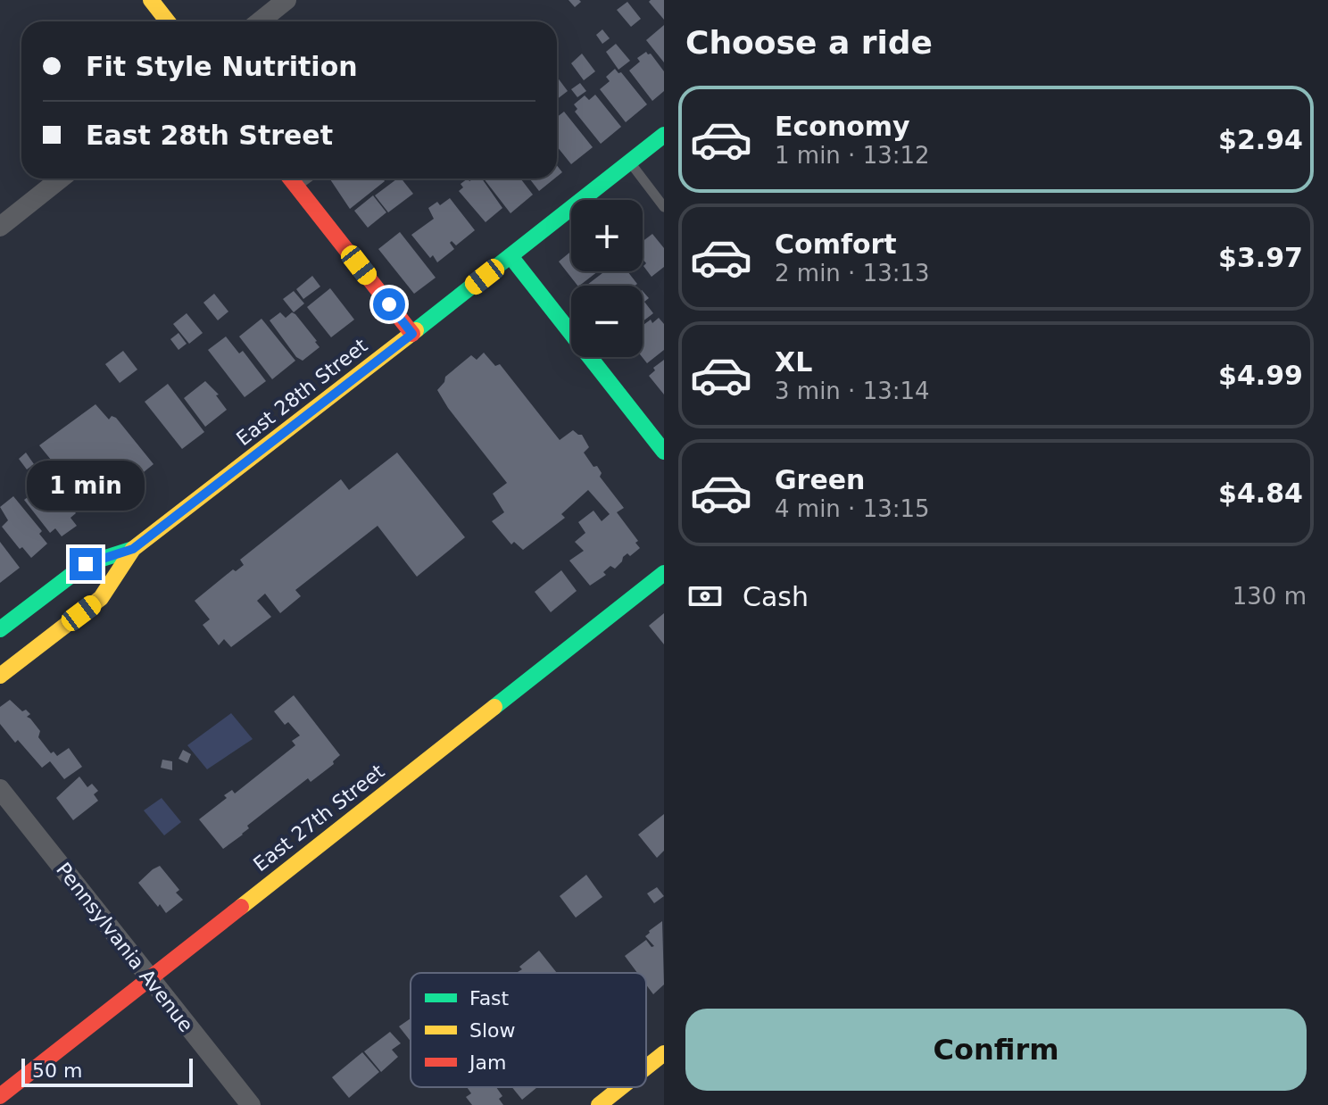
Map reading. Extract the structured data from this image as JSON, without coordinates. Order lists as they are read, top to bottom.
{
  "streets": {
    "street": ["East 28th Street", "East 27th Street", "Pennsylvania Avenue"]
  },
  "crossings": [
    ["East 27th Street", "Pennsylvania Avenue"]
  ],
  "legend": ["Fast", "Slow", "Jam"],
  "scale_bar": "50 m",
  "page": {
    "heading": "Choose a ride",
    "banner": ["Fit Style Nutrition", "East 28th Street"],
    "list": [
      {
        "name": "Economy",
        "note": "1 min · 13:12",
        "value": "$2.94"
      },
      {
        "name": "Comfort",
        "note": "2 min · 13:13",
        "value": "$3.97"
      },
      {
        "name": "XL",
        "note": "3 min · 13:14",
        "value": "$4.99"
      },
      {
        "name": "Green",
        "note": "4 min · 13:15",
        "value": "$4.84"
      }
    ],
    "map_buttons": ["+", "−"],
    "bubble": "1 min",
    "pay": ["Cash", "130 m"],
    "buttons": "Confirm",
    "scale": "50 m"
  }
}
